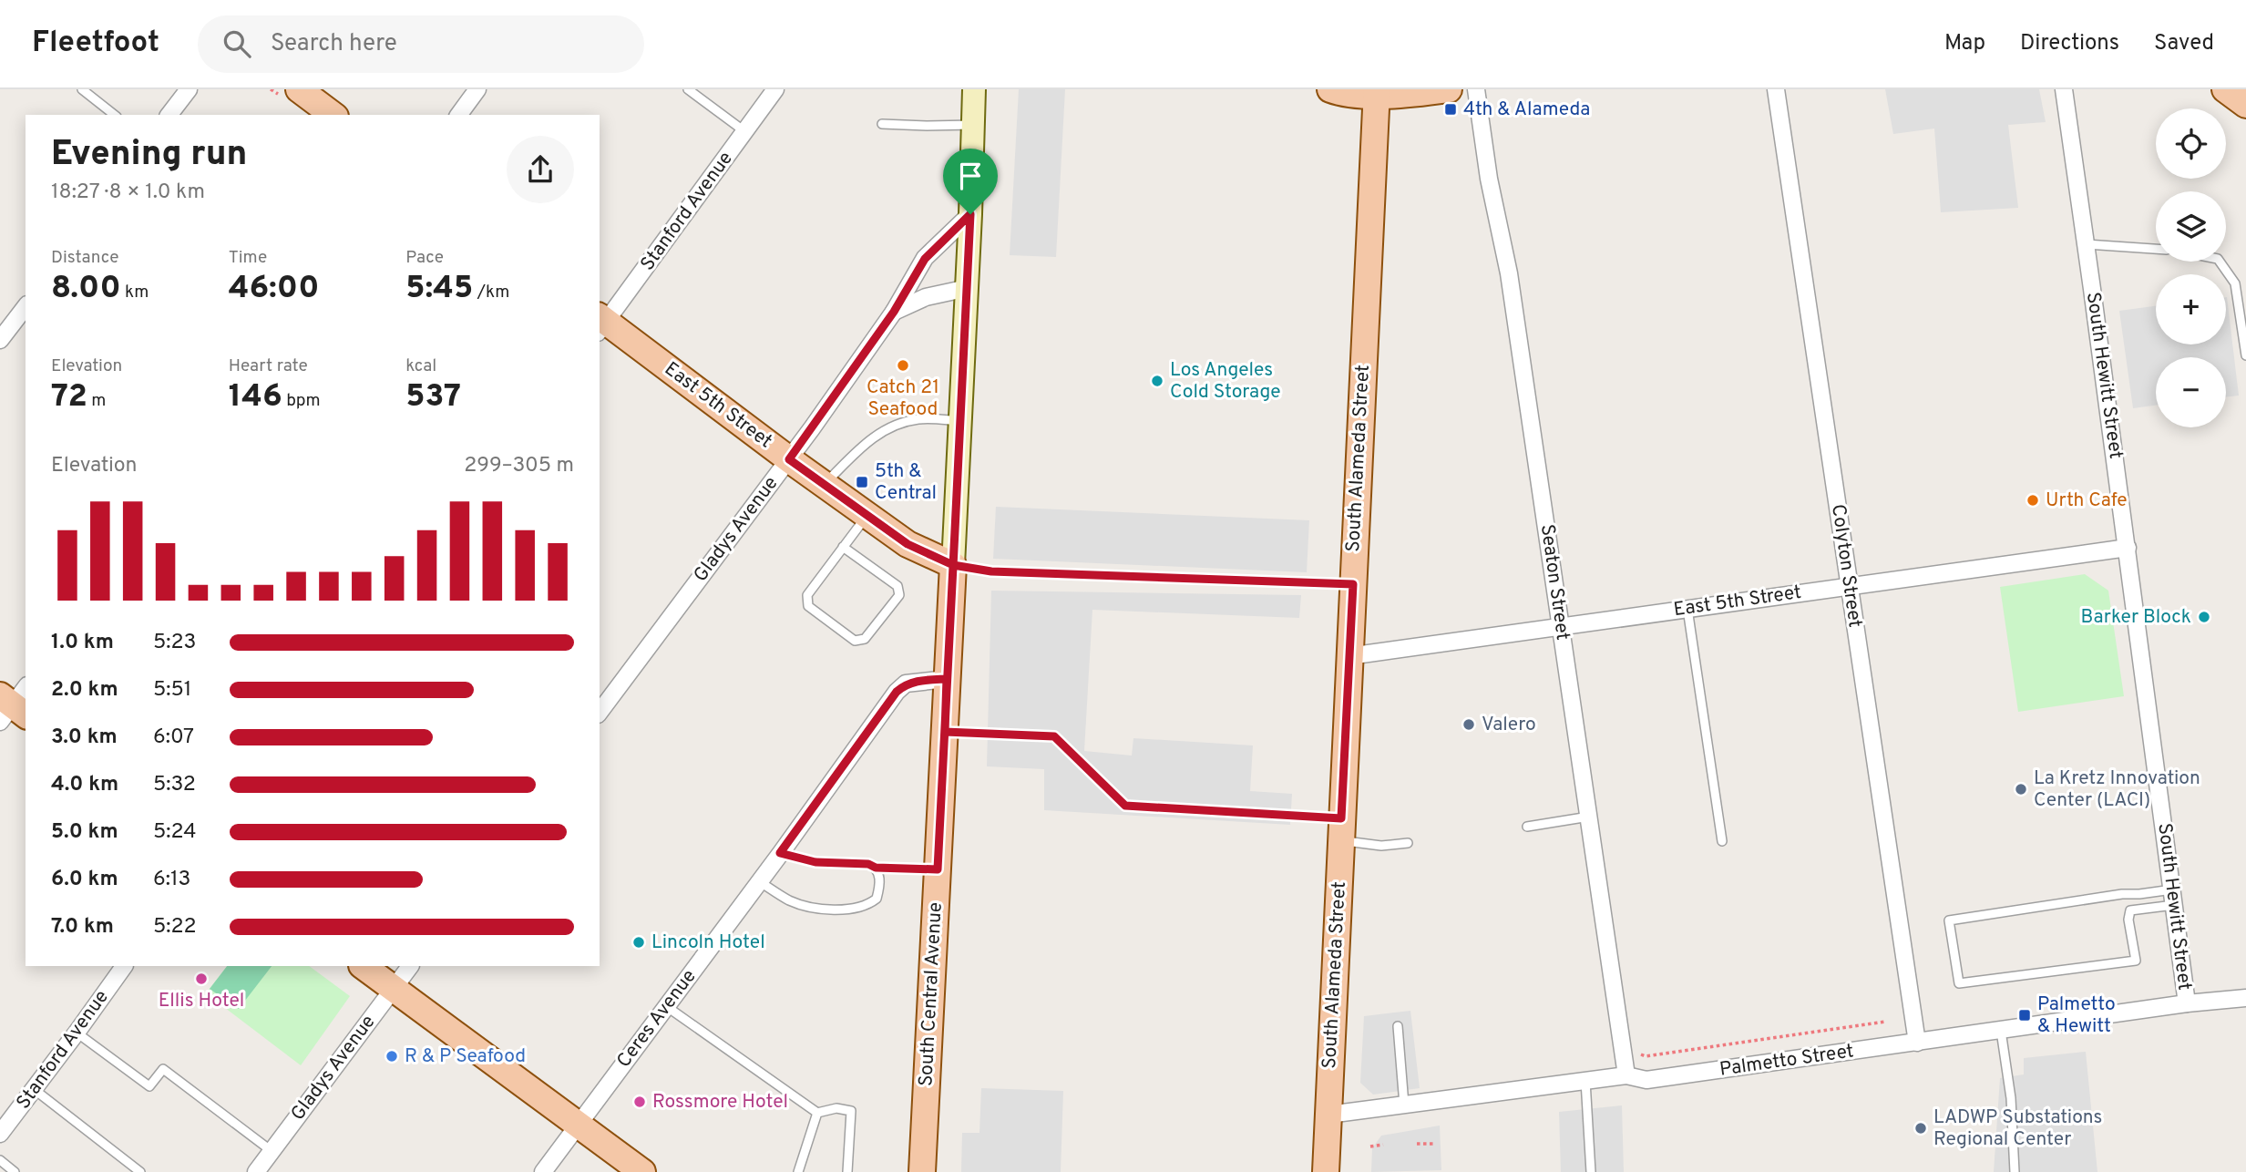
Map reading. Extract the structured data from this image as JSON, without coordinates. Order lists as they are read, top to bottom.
{
  "streets": {
    "main road": ["East 5th Street", "South Alameda Street", "South Central Avenue"],
    "street": [
      "Stanford Avenue",
      "South Hewitt Street",
      "Gladys Avenue",
      "Colyton Street",
      "Seaton Street",
      "Ceres Avenue",
      "Palmetto Street"
    ]
  },
  "crossings": [
    ["Stanford Avenue", "East 5th Street"],
    ["South Hewitt Street", "East 5th Street"],
    ["South Hewitt Street", "Palmetto Street"],
    ["East 5th Street", "South Alameda Street"],
    ["East 5th Street", "Gladys Avenue"],
    ["East 5th Street", "Colyton Street"],
    ["East 5th Street", "Seaton Street"],
    ["East 5th Street", "South Central Avenue"],
    ["South Alameda Street", "Palmetto Street"],
    ["Gladys Avenue", "South Central Avenue"],
    ["Colyton Street", "Palmetto Street"],
    ["Seaton Street", "Palmetto Street"],
    ["South Central Avenue", "Ceres Avenue"]
  ],
  "places": {
    "transit": ["4th & Alameda", "5th & Central", "Palmetto & Hewitt"],
    "other": [
      "Catch 21 Seafood",
      "Los Angeles Cold Storage",
      "Urth Cafe",
      "Barker Block",
      "Valero",
      "La Kretz Innovation Center (LACI)",
      "Lincoln Hotel",
      "Ellis Hotel",
      "R & P Seafood",
      "Rossmore Hotel",
      "LADWP Substations Regional Center"
    ]
  },
  "page": {
    "header": "Fleetfoot",
    "search": "Search here",
    "nav": ["Map", "Directions", "Saved"],
    "map_buttons": ["+", "−"],
    "heading": ["Evening run", "18:27 · 8 × 1.0 km"],
    "stats": [
      ["Distance", "8.00 km"],
      ["Time", "46:00"],
      ["Pace", "5:45 /km"],
      ["Elevation", "72 m"],
      ["Heart rate", "146 bpm"],
      ["kcal", "537"]
    ],
    "chart": ["Elevation", "299–305 m"],
    "list": [
      {
        "name": "1.0 km",
        "note": "5:23"
      },
      {
        "name": "2.0 km",
        "note": "5:51"
      },
      {
        "name": "3.0 km",
        "note": "6:07"
      },
      {
        "name": "4.0 km",
        "note": "5:32"
      },
      {
        "name": "5.0 km",
        "note": "5:24"
      },
      {
        "name": "6.0 km",
        "note": "6:13"
      },
      {
        "name": "7.0 km",
        "note": "5:22"
      }
    ]
  }
}
